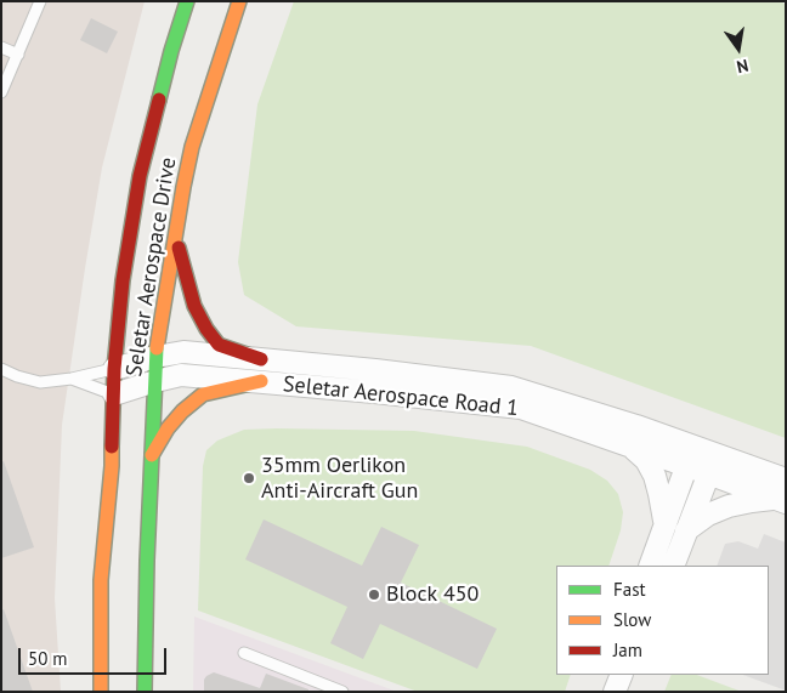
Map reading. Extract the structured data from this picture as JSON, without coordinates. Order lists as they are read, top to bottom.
{
  "streets": {
    "street": ["Seletar Aerospace Drive", "Seletar Aerospace Road 1"]
  },
  "crossings": [
    ["Seletar Aerospace Drive", "Seletar Aerospace Road 1"]
  ],
  "places": ["35mm Oerlikon Anti-Aircraft Gun", "Block 450"],
  "legend": ["Fast", "Slow", "Jam"],
  "scale_bar": "50 m",
  "north": "bottom"
}
